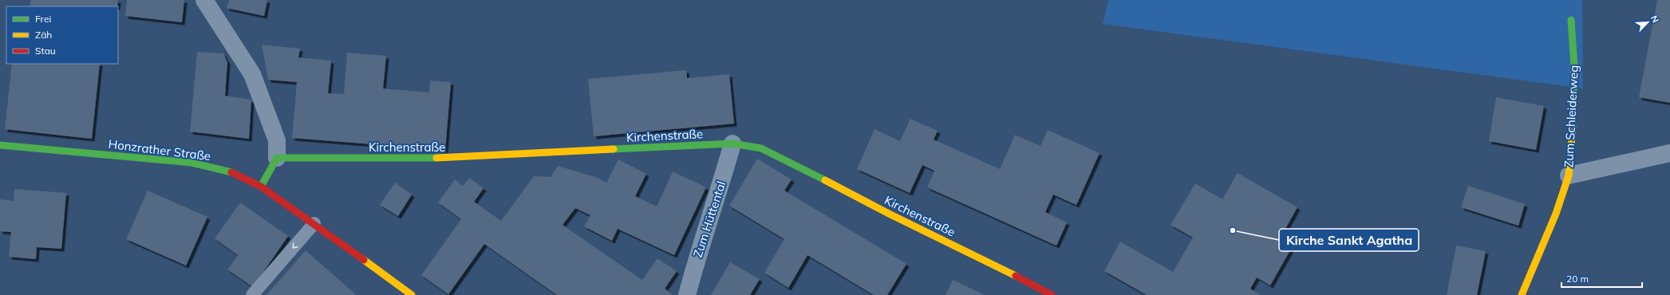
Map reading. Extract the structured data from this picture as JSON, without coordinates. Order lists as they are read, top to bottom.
{
  "streets": {
    "street": [
      "Zum Schleiderweg",
      "Kirchenstraße",
      "Honzrather Straße",
      "Zum Hüttental"
    ]
  },
  "crossings": [
    ["Kirchenstraße", "Zum Hüttental"]
  ],
  "places": ["Kirche Sankt Agatha"],
  "legend": ["Frei", "Zäh", "Stau"],
  "scale_bar": "20 m",
  "north": "top right"
}
